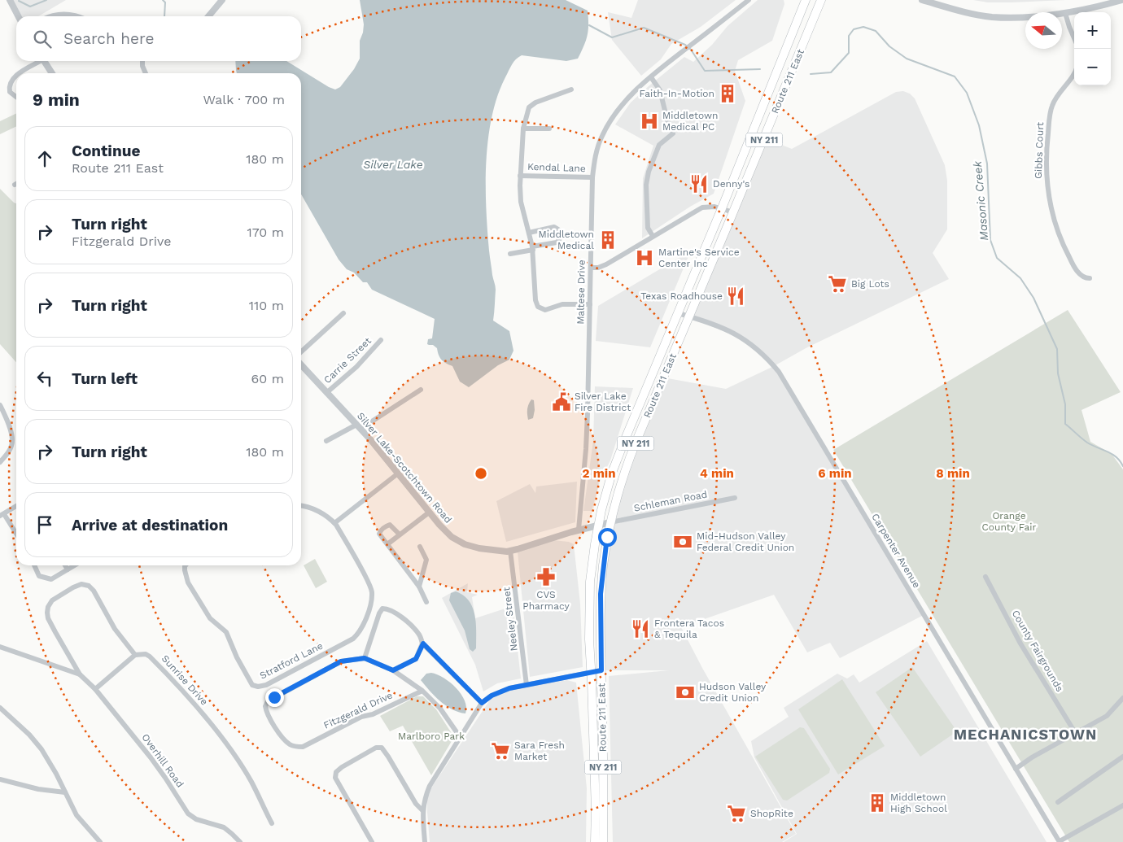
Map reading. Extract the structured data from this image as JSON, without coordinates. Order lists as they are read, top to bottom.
{
  "streets": {
    "main road": ["Route 211 East", "NY 211"],
    "street": [
      "Gibbs Court",
      "Kendal Lane",
      "Maltese Drive",
      "Carrie Street",
      "Silver Lake-Scotchtown Road",
      "Schleman Road",
      "Carpenter Avenue",
      "Neeley Street",
      "County Fairgrounds",
      "Stratford Lane",
      "Sunrise Drive",
      "Fitzgerald Drive",
      "Overhill Road"
    ]
  },
  "crossings": [
    ["Route 211 East", "Silver Lake-Scotchtown Road"],
    ["Route 211 East", "Schleman Road"],
    ["Route 211 East", "Carpenter Avenue"],
    ["Kendal Lane", "Maltese Drive"],
    ["Maltese Drive", "Silver Lake-Scotchtown Road"],
    ["Carrie Street", "Silver Lake-Scotchtown Road"],
    ["Silver Lake-Scotchtown Road", "Schleman Road"],
    ["Silver Lake-Scotchtown Road", "Neeley Street"]
  ],
  "districts": ["MECHANICSTOWN"],
  "water": ["Silver Lake", "Masonic Creek"],
  "parks": ["Orange County Fair", "Marlboro Park"],
  "places": {
    "building": ["Faith-In-Motion", "Middletown Medical", "Middletown High School"],
    "hospital": ["Middletown Medical PC", "Martine's Service Center Inc"],
    "restaurant": ["Denny's", "Texas Roadhouse", "Frontera Tacos & Tequila"],
    "supermarket": ["Big Lots", "Sara Fresh Market", "ShopRite"],
    "public building": ["Silver Lake Fire District"],
    "bank": ["Mid-Hudson Valley Federal Credit Union", "Hudson Valley Credit Union"],
    "pharmacy": ["CVS Pharmacy"]
  },
  "north": "left",
  "page": {
    "map_buttons": ["+", "−"],
    "search": "Search here",
    "heading": ["9 min", "Walk · 700 m"],
    "list": [
      ["Continue", "Route 211 East", "180 m"],
      ["Turn right", "Fitzgerald Drive", "170 m"],
      ["Turn right", "110 m"],
      ["Turn left", "60 m"],
      ["Turn right", "180 m"],
      "Arrive at destination"
    ]
  },
  "rings": [
    "2 min",
    "4 min",
    "6 min",
    "8 min"
  ]
}
